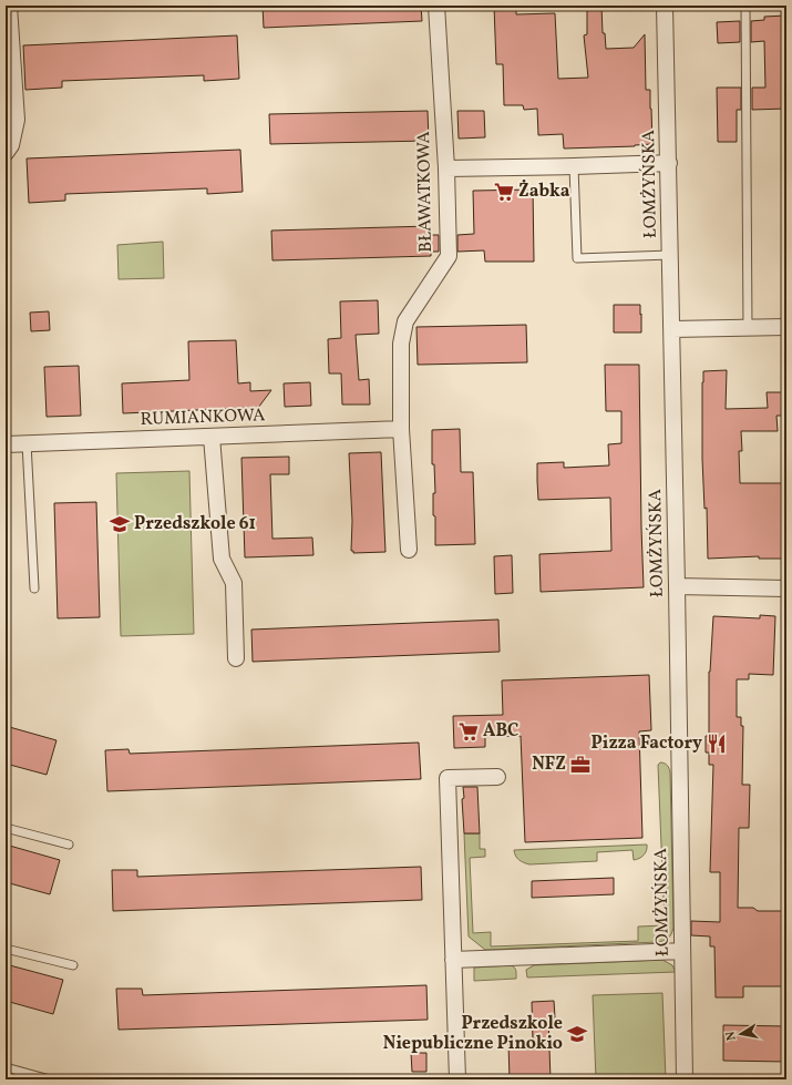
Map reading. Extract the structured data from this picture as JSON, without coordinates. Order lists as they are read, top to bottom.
{
  "streets": {
    "street": ["ŁOMŻYŃSKA", "BŁAWATKOWA", "RUMIANKOWA"]
  },
  "crossings": [
    ["BŁAWATKOWA", "RUMIANKOWA"]
  ],
  "places": {
    "supermarket": ["Żabka", "ABC"],
    "school or university": ["Przedszkole 61", "Przedszkole Niepubliczne Pinokio"],
    "restaurant": ["Pizza Factory"],
    "office": ["NFZ"]
  },
  "north": "left"
}
